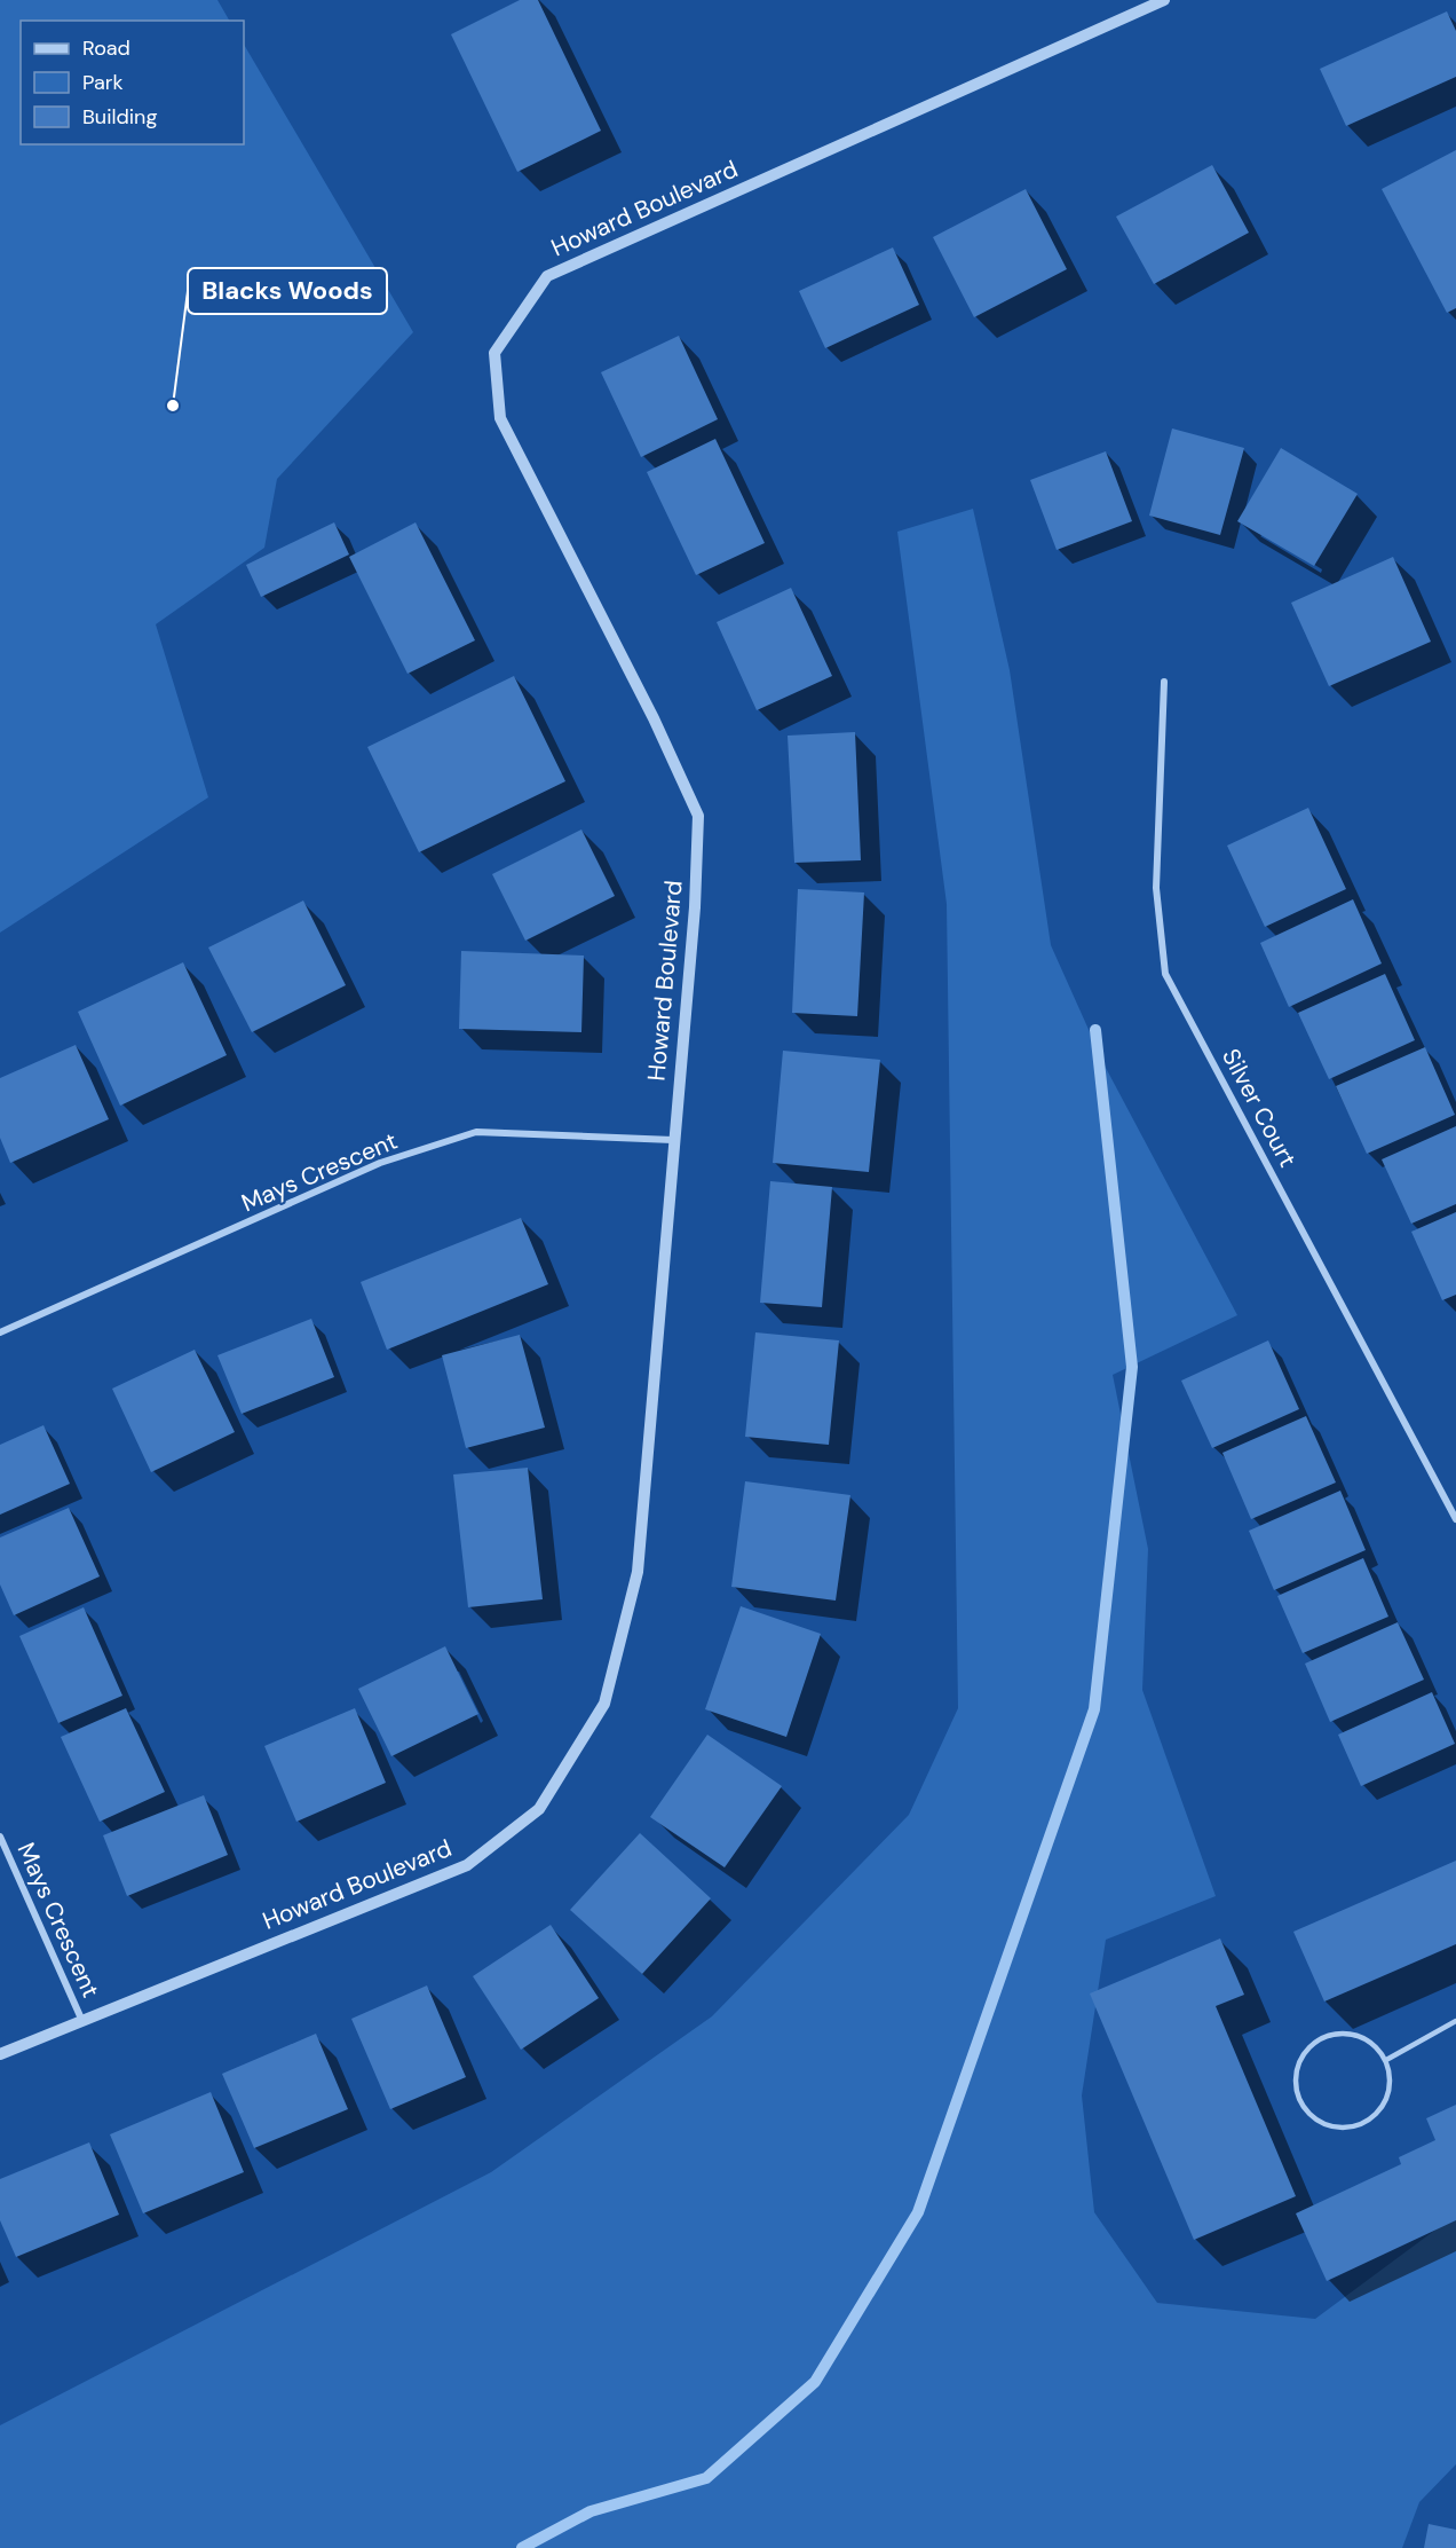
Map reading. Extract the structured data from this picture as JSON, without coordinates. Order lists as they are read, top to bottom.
{
  "streets": {
    "street": ["Howard Boulevard", "Silver Court", "Mays Crescent"]
  },
  "crossings": [
    ["Howard Boulevard", "Mays Crescent"]
  ],
  "places": ["Blacks Woods"],
  "legend": ["Road", "Park", "Building"]
}
